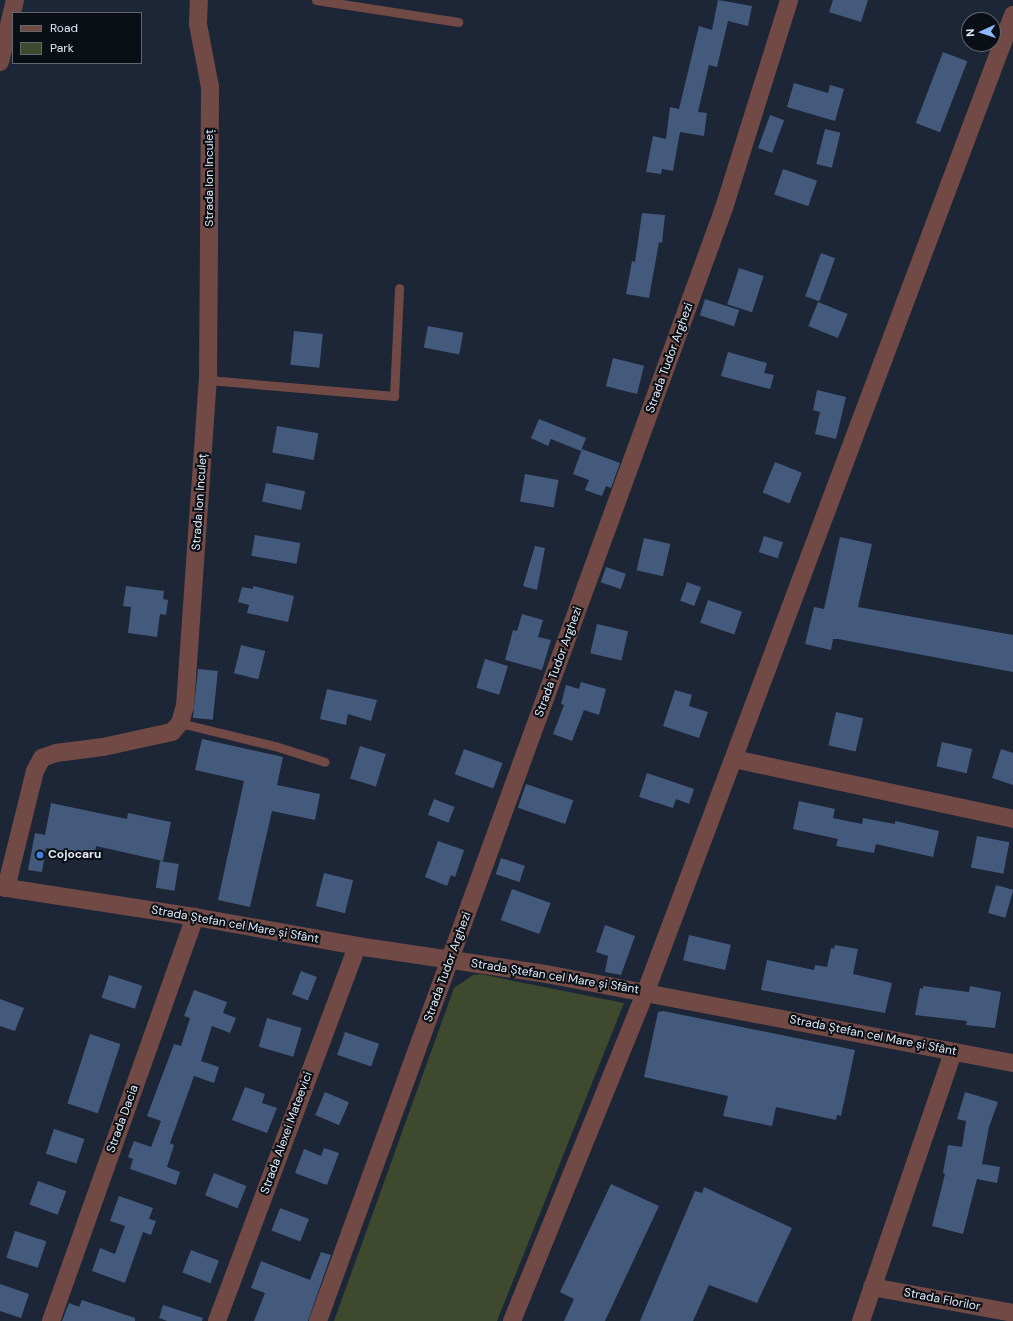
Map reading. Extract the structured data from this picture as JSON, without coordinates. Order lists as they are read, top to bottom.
{
  "streets": {
    "street": [
      "Strada Ion Inculeț",
      "Strada Tudor Arghezi",
      "Strada Ștefan cel Mare și Sfânt",
      "Strada Dacia",
      "Strada Alexei Mateevici",
      "Strada Florilor"
    ]
  },
  "crossings": [
    ["Strada Tudor Arghezi", "Strada Ștefan cel Mare și Sfânt"],
    ["Strada Ștefan cel Mare și Sfânt", "Strada Dacia"],
    ["Strada Ștefan cel Mare și Sfânt", "Strada Alexei Mateevici"]
  ],
  "places": ["Cojocaru"],
  "legend": ["Road", "Park"],
  "north": "left"
}
